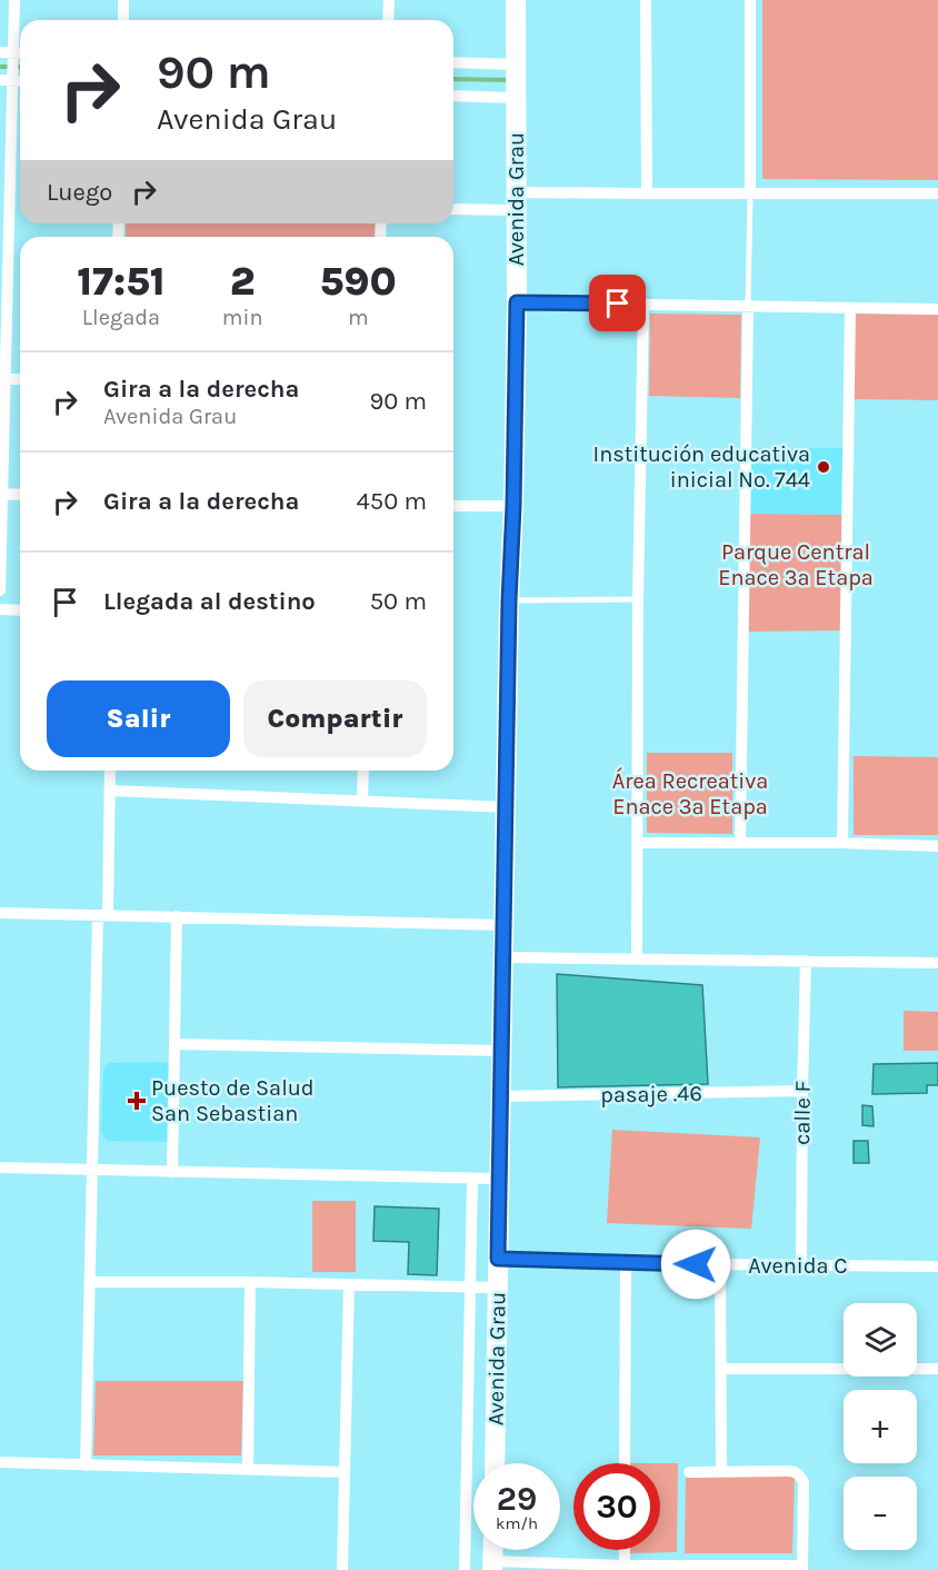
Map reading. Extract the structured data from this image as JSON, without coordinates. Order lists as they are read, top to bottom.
{
  "streets": {
    "main road": ["Avenida Grau"],
    "street": ["pasaje .46", "calle F", "Avenida C"]
  },
  "crossings": [
    ["Avenida Grau", "pasaje .46"],
    ["Avenida Grau", "Avenida C"],
    ["pasaje .46", "calle F"],
    ["calle F", "Avenida C"]
  ],
  "parks": ["Parque Central Enace 3ª Etapa", "Área Recreativa Enace 3ª Etapa"],
  "places": {
    "other": ["Institución educativa inicial No. 744"],
    "health": ["Puesto de Salud San Sebastian"]
  },
  "page": {
    "turn": ["90 m", "Avenida Grau"],
    "then": "Luego",
    "eta": [
      "17:51",
      "Llegada",
      "2",
      "min",
      "590",
      "m"
    ],
    "list": [
      {
        "name": "Gira a la derecha",
        "note": "Avenida Grau",
        "value": "90 m"
      },
      {
        "name": "Gira a la derecha",
        "value": "450 m"
      },
      {
        "name": "Llegada al destino",
        "value": "50 m"
      }
    ],
    "buttons": ["Salir", "Compartir"],
    "map_buttons": ["+", "−"],
    "speed": "29 km/h",
    "limit": "30"
  }
}
